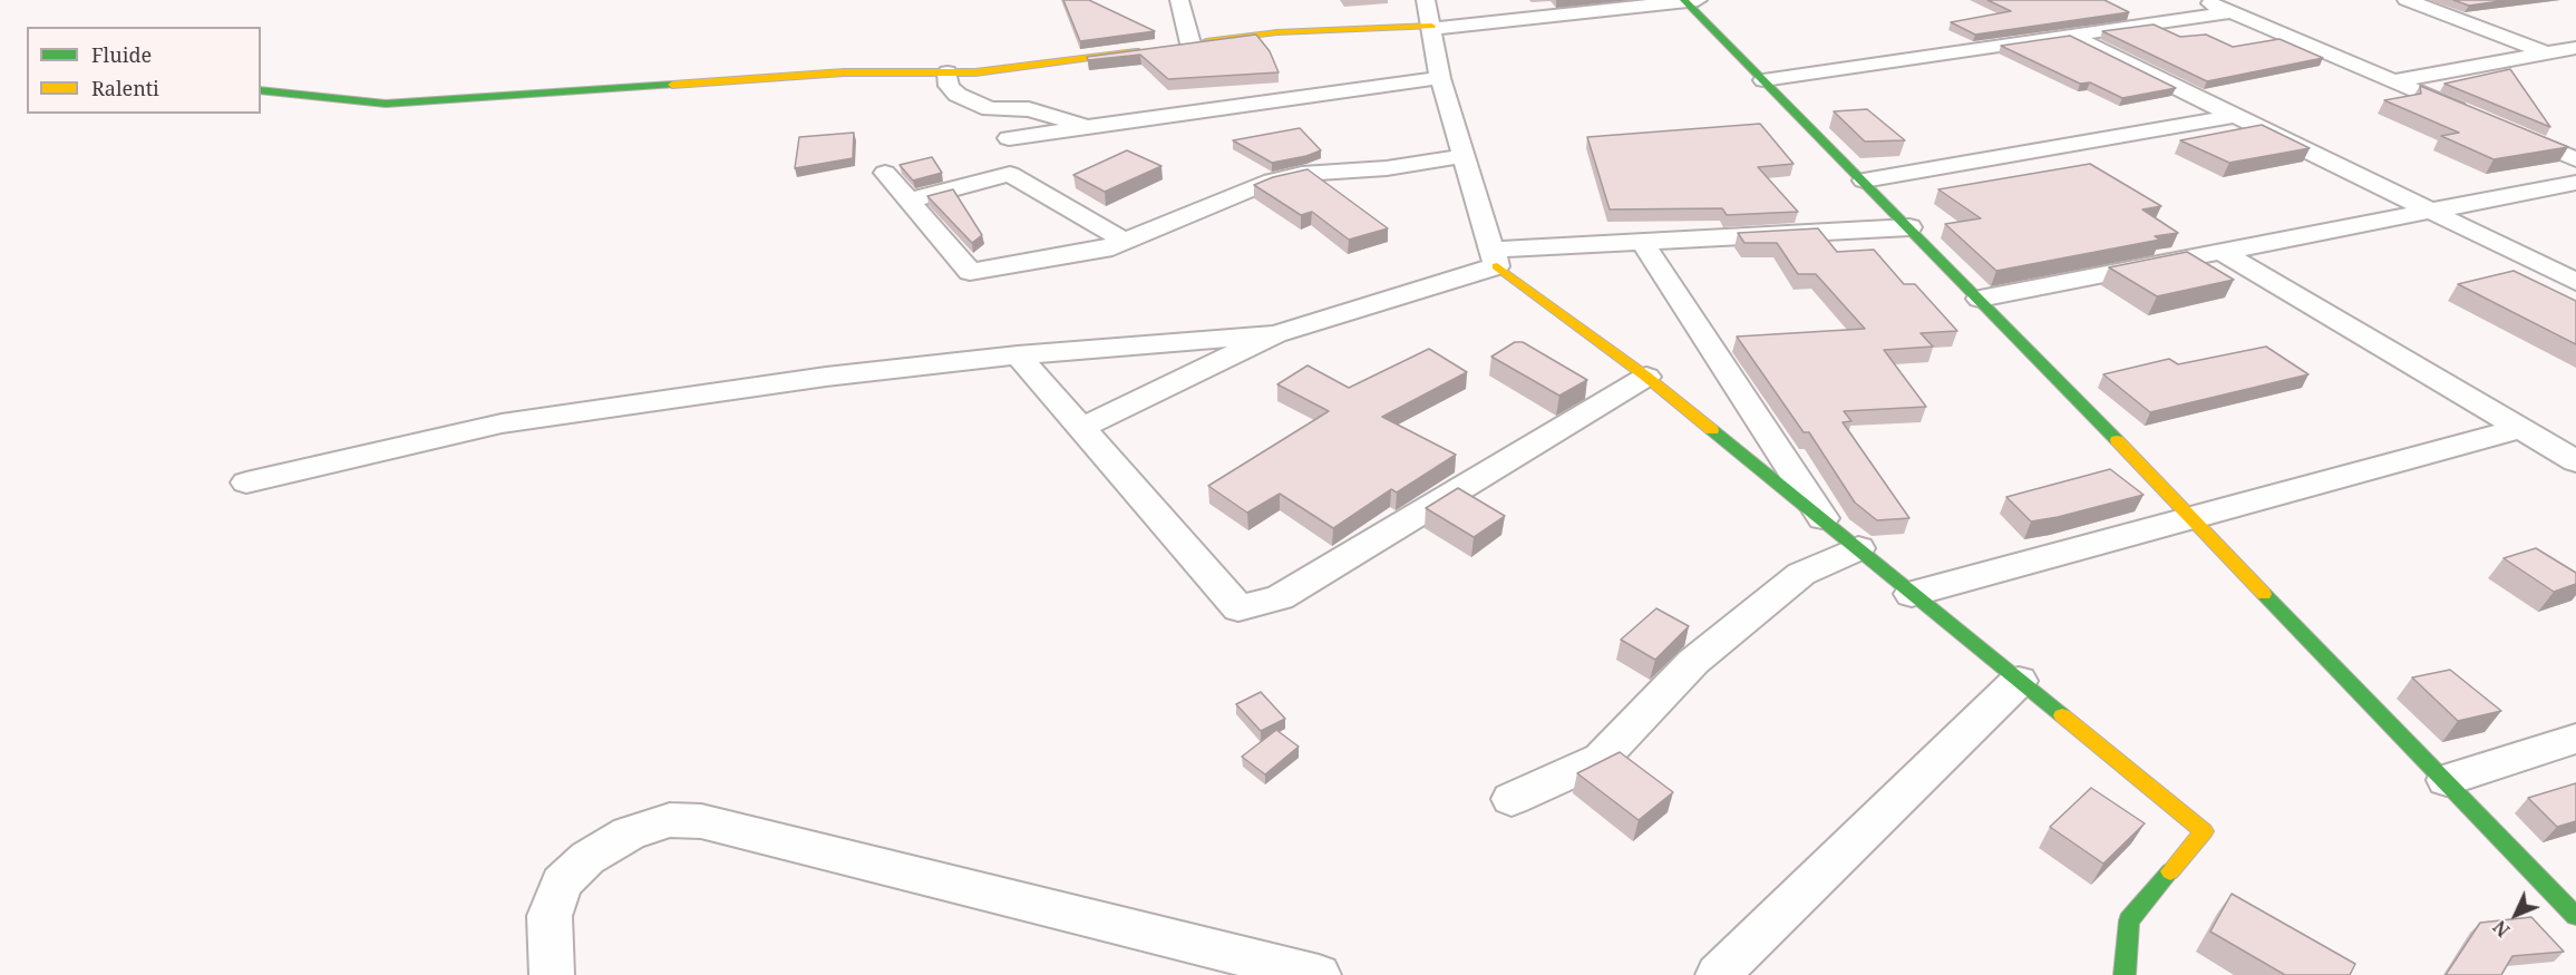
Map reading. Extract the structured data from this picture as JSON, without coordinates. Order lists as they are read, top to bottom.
{
  "legend": ["Fluide", "Ralenti"],
  "north": "bottom left"
}
